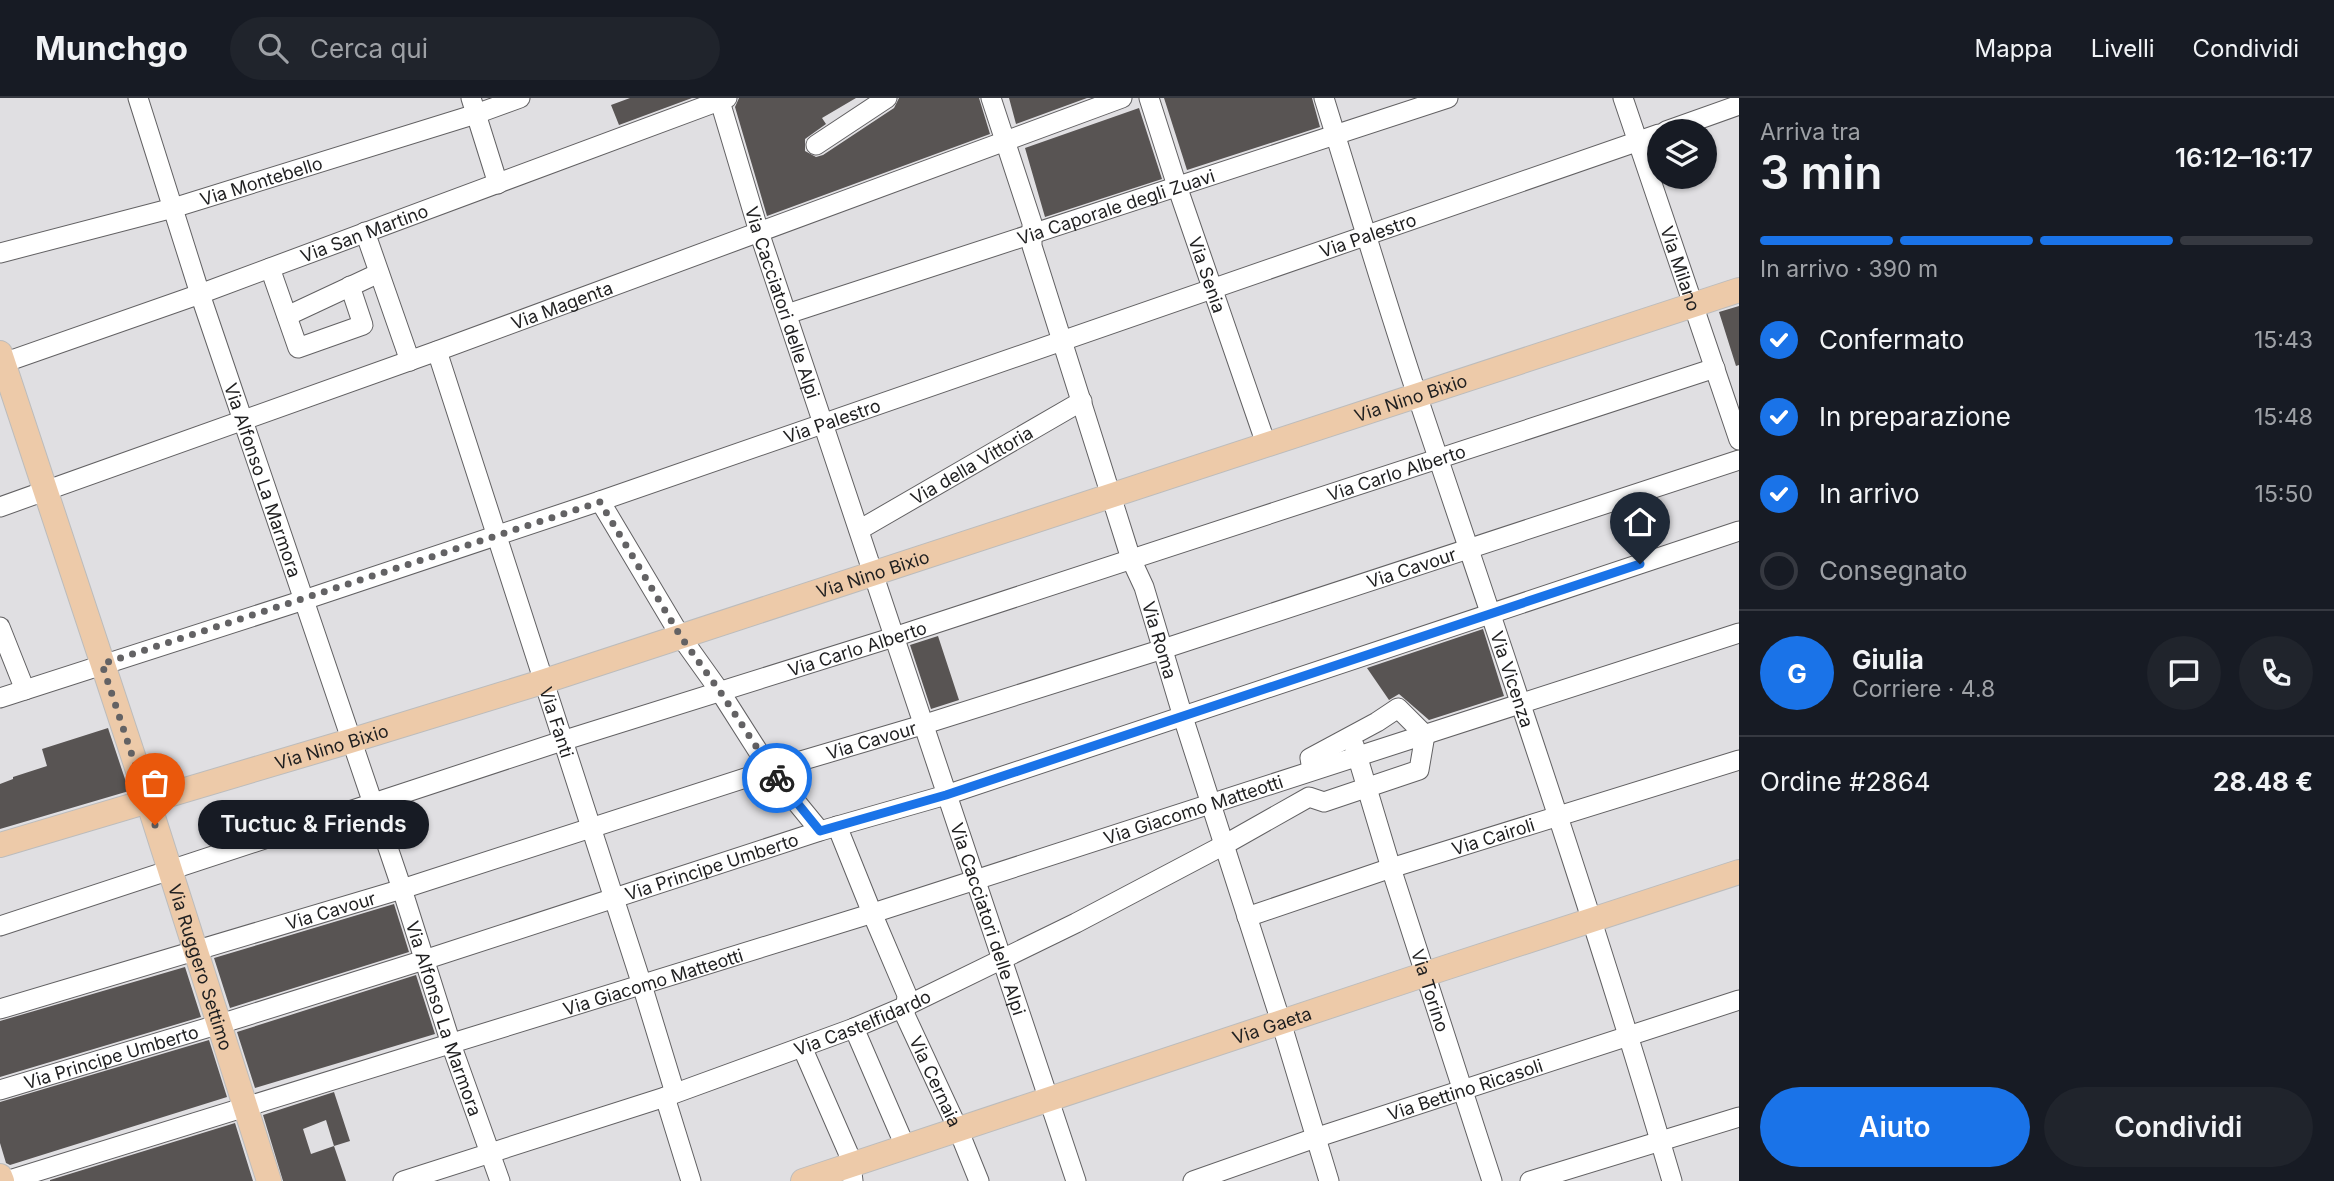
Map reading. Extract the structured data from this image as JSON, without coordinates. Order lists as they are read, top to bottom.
{
  "streets": {
    "main road": ["Via Nino Bixio", "Via Ruggero Settimo", "Via Gaeta"],
    "street": [
      "Via Montebello",
      "Via Caporale degli Zuavi",
      "Via San Martino",
      "Via Palestro",
      "Via Milano",
      "Via Senia",
      "Via Cacciatori delle Alpi",
      "Via Magenta",
      "Via della Vittoria",
      "Via Carlo Alberto",
      "Via Alfonso La Marmora",
      "Via Cavour",
      "Via Roma",
      "Via Vicenza",
      "Via Fanti",
      "Via Giacomo Matteotti",
      "Via Cairoli",
      "Via Principe Umberto",
      "Via Torino",
      "Via Castelfidardo",
      "Via Cernaia",
      "Via Bettino Ricasoli"
    ]
  },
  "crossings": [
    ["Via Montebello", "Via Alfonso La Marmora"],
    ["Via Caporale degli Zuavi", "Via Senia"],
    ["Via Caporale degli Zuavi", "Via Cacciatori delle Alpi"],
    ["Via Caporale degli Zuavi", "Via Roma"],
    ["Via Caporale degli Zuavi", "Via Vicenza"],
    ["Via San Martino", "Via Cacciatori delle Alpi"],
    ["Via San Martino", "Via Alfonso La Marmora"],
    ["Via San Martino", "Via Ruggero Settimo"],
    ["Via Palestro", "Via Milano"],
    ["Via Palestro", "Via Senia"],
    ["Via Palestro", "Via Cacciatori delle Alpi"],
    ["Via Palestro", "Via Alfonso La Marmora"],
    ["Via Palestro", "Via Roma"],
    ["Via Palestro", "Via Vicenza"],
    ["Via Palestro", "Via Fanti"],
    ["Via Palestro", "Via Ruggero Settimo"],
    ["Via Palestro", "Via Cernaia"],
    ["Via Milano", "Via Nino Bixio"],
    ["Via Milano", "Via Carlo Alberto"],
    ["Via Senia", "Via Nino Bixio"],
    ["Via Cacciatori delle Alpi", "Via Magenta"],
    ["Via Cacciatori delle Alpi", "Via Nino Bixio"],
    ["Via Cacciatori delle Alpi", "Via della Vittoria"],
    ["Via Cacciatori delle Alpi", "Via Carlo Alberto"],
    ["Via Cacciatori delle Alpi", "Via Cavour"],
    ["Via Cacciatori delle Alpi", "Via Giacomo Matteotti"],
    ["Via Cacciatori delle Alpi", "Via Principe Umberto"],
    ["Via Cacciatori delle Alpi", "Via Castelfidardo"],
    ["Via Cacciatori delle Alpi", "Via Gaeta"],
    ["Via Magenta", "Via Alfonso La Marmora"],
    ["Via Magenta", "Via Roma"],
    ["Via Magenta", "Via Fanti"],
    ["Via Magenta", "Via Ruggero Settimo"],
    ["Via Nino Bixio", "Via Alfonso La Marmora"],
    ["Via Nino Bixio", "Via Roma"],
    ["Via Nino Bixio", "Via Vicenza"],
    ["Via Nino Bixio", "Via Fanti"],
    ["Via Nino Bixio", "Via Ruggero Settimo"],
    ["Via Nino Bixio", "Via Cernaia"],
    ["Via della Vittoria", "Via Roma"],
    ["Via Carlo Alberto", "Via Alfonso La Marmora"],
    ["Via Carlo Alberto", "Via Roma"],
    ["Via Carlo Alberto", "Via Vicenza"],
    ["Via Carlo Alberto", "Via Fanti"],
    ["Via Carlo Alberto", "Via Ruggero Settimo"],
    ["Via Carlo Alberto", "Via Cernaia"],
    ["Via Alfonso La Marmora", "Via Cavour"],
    ["Via Alfonso La Marmora", "Via Giacomo Matteotti"],
    ["Via Alfonso La Marmora", "Via Principe Umberto"],
    ["Via Alfonso La Marmora", "Via Castelfidardo"],
    ["Via Cavour", "Via Roma"],
    ["Via Cavour", "Via Vicenza"],
    ["Via Cavour", "Via Fanti"],
    ["Via Cavour", "Via Ruggero Settimo"],
    ["Via Cavour", "Via Cernaia"],
    ["Via Roma", "Via Giacomo Matteotti"],
    ["Via Roma", "Via Cairoli"],
    ["Via Roma", "Via Principe Umberto"],
    ["Via Roma", "Via Castelfidardo"],
    ["Via Roma", "Via Gaeta"],
    ["Via Roma", "Via Bettino Ricasoli"],
    ["Via Vicenza", "Via Cairoli"],
    ["Via Vicenza", "Via Principe Umberto"],
    ["Via Vicenza", "Via Gaeta"],
    ["Via Vicenza", "Via Bettino Ricasoli"],
    ["Via Fanti", "Via Giacomo Matteotti"],
    ["Via Fanti", "Via Principe Umberto"],
    ["Via Fanti", "Via Castelfidardo"],
    ["Via Giacomo Matteotti", "Via Ruggero Settimo"],
    ["Via Giacomo Matteotti", "Via Torino"],
    ["Via Giacomo Matteotti", "Via Cernaia"],
    ["Via Cairoli", "Via Torino"],
    ["Via Principe Umberto", "Via Ruggero Settimo"],
    ["Via Principe Umberto", "Via Cernaia"],
    ["Via Torino", "Via Castelfidardo"],
    ["Via Torino", "Via Gaeta"],
    ["Via Torino", "Via Bettino Ricasoli"],
    ["Via Castelfidardo", "Via Cernaia"],
    ["Via Gaeta", "Via Cernaia"]
  ],
  "places": ["Tuctuc & Friends"],
  "page": {
    "header": "Munchgo",
    "search": "Cerca qui",
    "nav": ["Mappa", "Livelli", "Condividi"],
    "heading": ["3 min", "Arriva tra", "16:12–16:17"],
    "panel": [
      "Giulia",
      "Corriere · 4.8",
      "Ordine #2864",
      "28.48 €"
    ],
    "bar": "In arrivo · 390 m",
    "list": [
      ["Confermato", "15:43"],
      ["In preparazione", "15:48"],
      ["In arrivo", "15:50"],
      "Consegnato"
    ],
    "round": "G",
    "bubble": "Tuctuc & Friends",
    "buttons": ["Aiuto", "Condividi"]
  }
}
